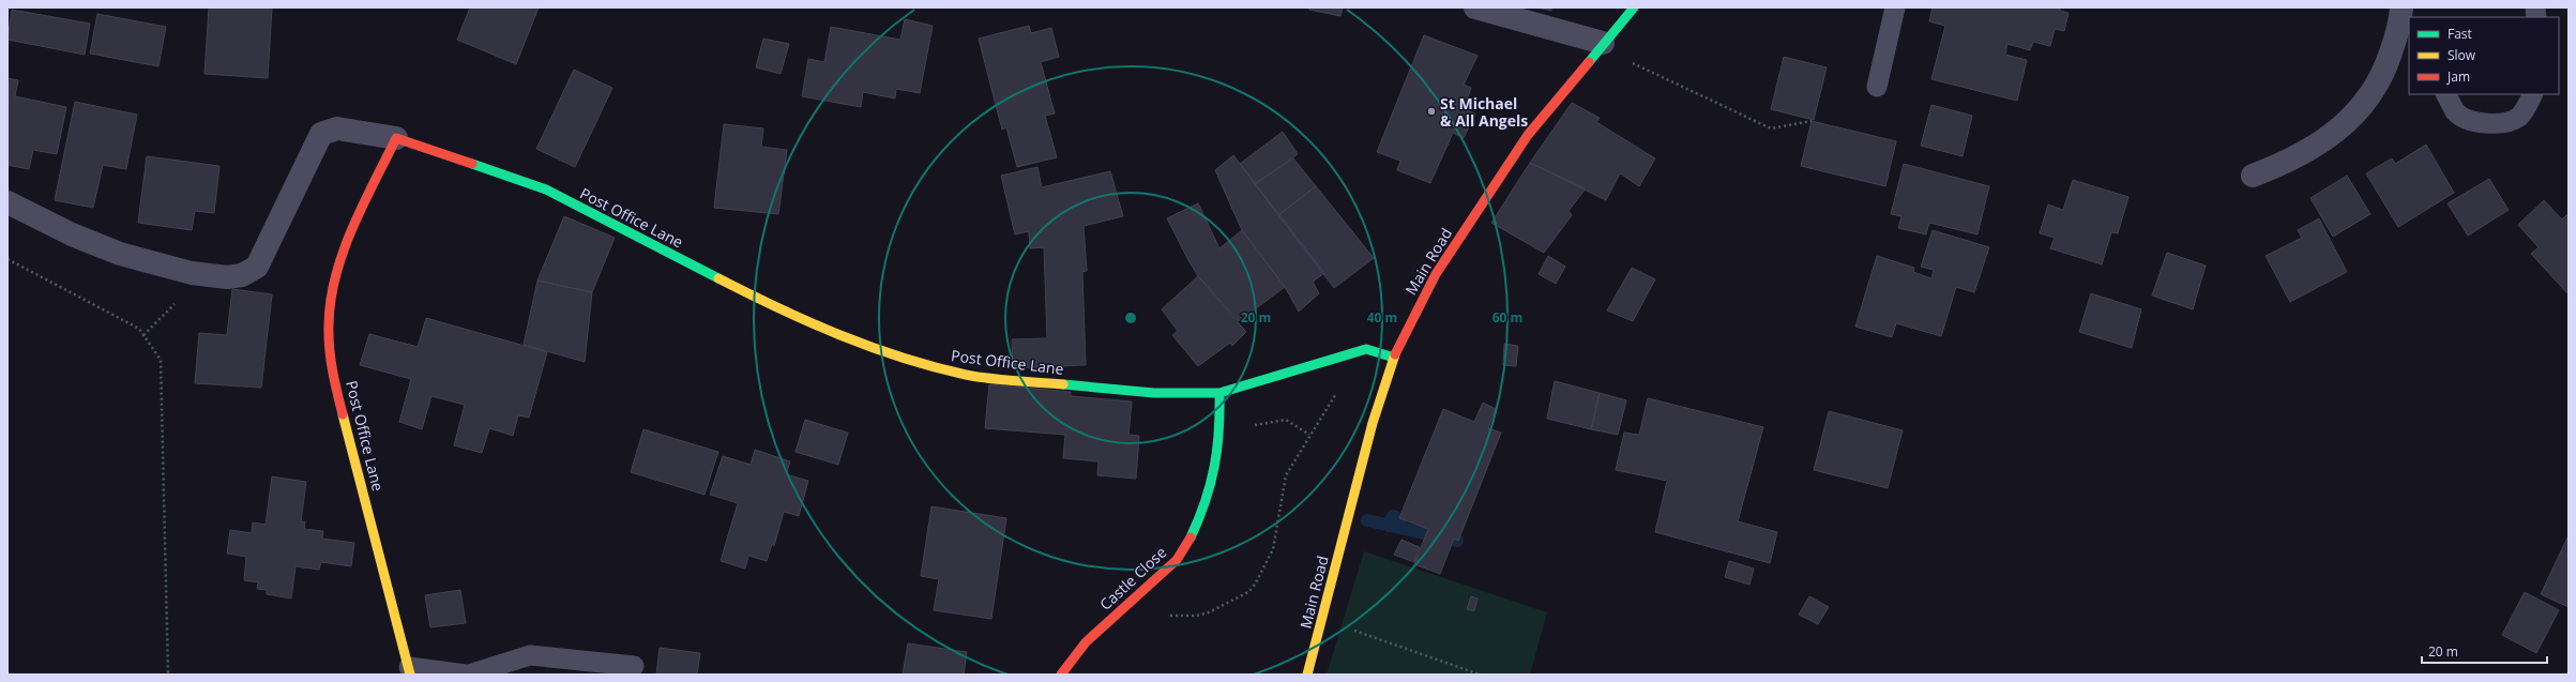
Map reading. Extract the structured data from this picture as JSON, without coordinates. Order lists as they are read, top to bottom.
{
  "streets": {
    "street": ["Post Office Lane", "Main Road", "Castle Close"]
  },
  "crossings": [
    ["Post Office Lane", "Castle Close"]
  ],
  "places": ["St Michael & All Angels"],
  "legend": ["Fast", "Slow", "Jam"],
  "scale_bar": "20 m",
  "rings": ["20 m", "40 m", "60 m"]
}
